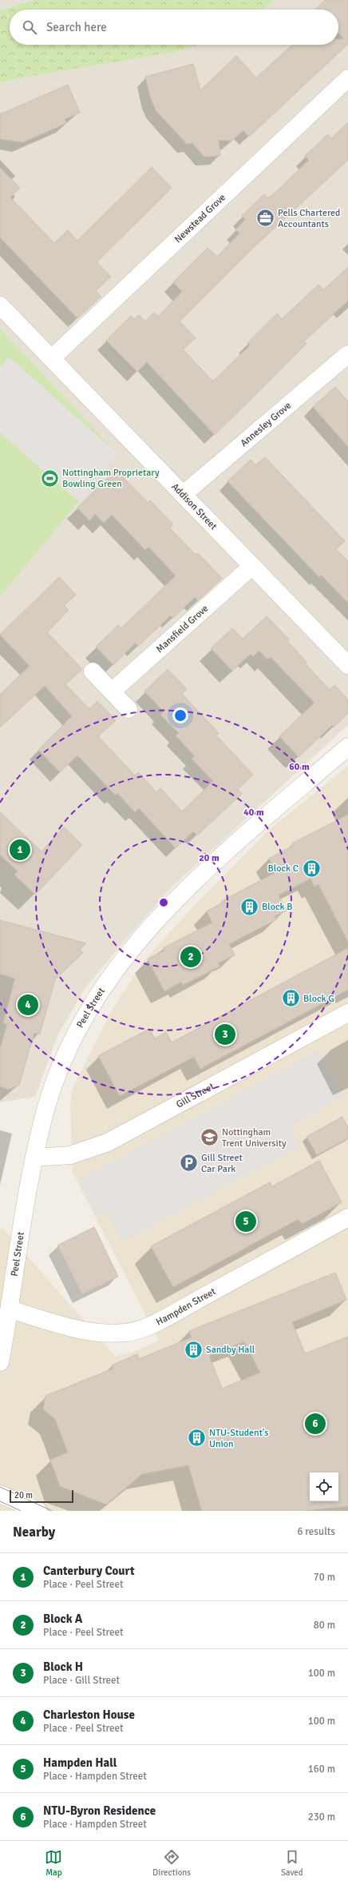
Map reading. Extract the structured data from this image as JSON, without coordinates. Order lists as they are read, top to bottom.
{
  "streets": {
    "street": [
      "Newstead Grove",
      "Annesley Grove",
      "Addison Street",
      "Mansfield Grove",
      "Peel Street",
      "Gill Street",
      "Hampden Street"
    ]
  },
  "crossings": [
    ["Newstead Grove", "Addison Street"],
    ["Annesley Grove", "Addison Street"],
    ["Addison Street", "Mansfield Grove"],
    ["Peel Street", "Gill Street"],
    ["Peel Street", "Hampden Street"]
  ],
  "places": {
    "office": ["Pells Chartered Accountants"],
    "sports": ["Nottingham Proprietary Bowling Green"],
    "building": [
      "Block C",
      "Block B",
      "Block G",
      "Sandby Hall",
      "NTU-Student's Union"
    ],
    "school or university": ["Nottingham Trent University"],
    "parking": ["Gill Street Car Park"]
  },
  "scale_bar": "20 m",
  "page": {
    "search": "Search here",
    "pins": [
      "1",
      "2",
      "4",
      "3",
      "5",
      "6"
    ],
    "scale": "20 m",
    "heading": ["Nearby", "6 results"],
    "list": [
      {
        "mark": "1",
        "name": "Canterbury Court",
        "note": "Place · Peel Street",
        "value": "70 m"
      },
      {
        "mark": "2",
        "name": "Block A",
        "note": "Place · Peel Street",
        "value": "80 m"
      },
      {
        "mark": "3",
        "name": "Block H",
        "note": "Place · Gill Street",
        "value": "100 m"
      },
      {
        "mark": "4",
        "name": "Charleston House",
        "note": "Place · Peel Street",
        "value": "100 m"
      },
      {
        "mark": "5",
        "name": "Hampden Hall",
        "note": "Place · Hampden Street",
        "value": "160 m"
      },
      {
        "mark": "6",
        "name": "NTU-Byron Residence",
        "note": "Place · Hampden Street",
        "value": "230 m"
      }
    ],
    "nav": ["Map", "Directions", "Saved"]
  },
  "rings": ["60 m", "40 m", "20 m"]
}
